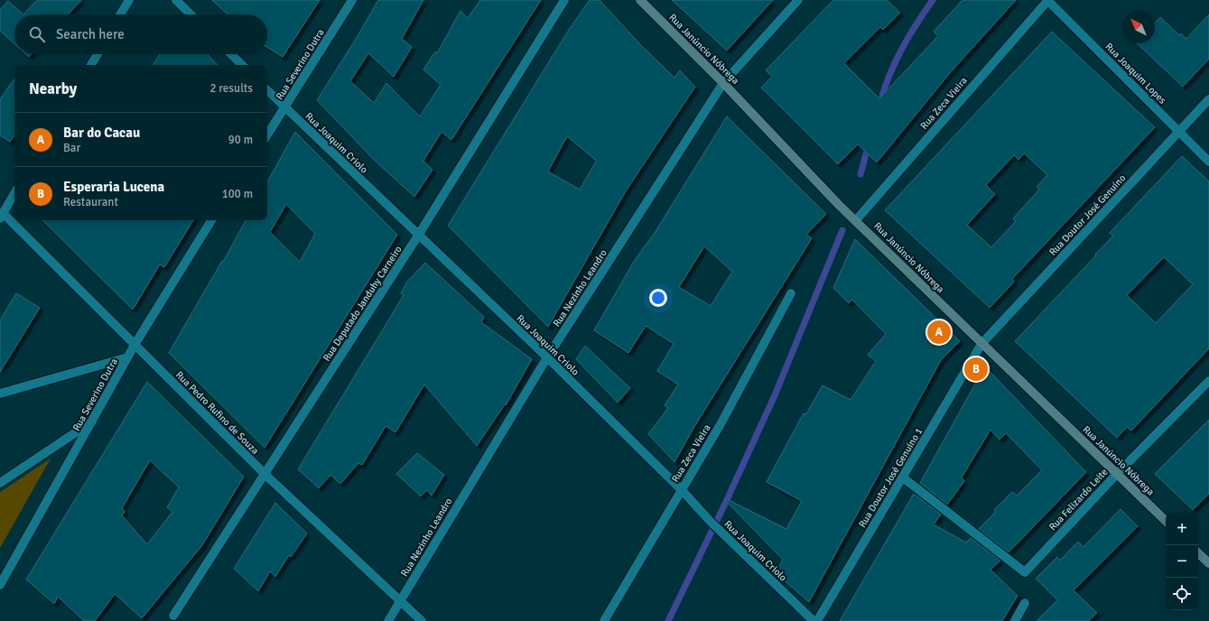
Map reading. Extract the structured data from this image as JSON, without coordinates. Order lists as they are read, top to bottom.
{
  "streets": {
    "street": [
      "Rua Janúncio Nóbrega",
      "Rua Severino Dutra",
      "Rua Joaquim Lopes",
      "Rua Zeca Vieira",
      "Rua Joaquim Criolo",
      "Rua Doutor José Genuíno",
      "Rua Nezinho Leandro",
      "Rua Deputado Janduhy Carneiro",
      "Rua Pedro Rufino de Souza",
      "Rua Doutor José Genuíno 1",
      "Rua Felizardo Leite"
    ]
  },
  "crossings": [
    ["Rua Janúncio Nóbrega", "Rua Zeca Vieira"],
    ["Rua Janúncio Nóbrega", "Rua Doutor José Genuíno"],
    ["Rua Janúncio Nóbrega", "Rua Nezinho Leandro"],
    ["Rua Janúncio Nóbrega", "Rua Doutor José Genuíno 1"],
    ["Rua Janúncio Nóbrega", "Rua Felizardo Leite"],
    ["Rua Severino Dutra", "Rua Joaquim Criolo"],
    ["Rua Severino Dutra", "Rua Pedro Rufino de Souza"],
    ["Rua Joaquim Lopes", "Rua Zeca Vieira"],
    ["Rua Joaquim Lopes", "Rua Doutor José Genuíno"],
    ["Rua Zeca Vieira", "Rua Joaquim Criolo"],
    ["Rua Joaquim Criolo", "Rua Nezinho Leandro"],
    ["Rua Joaquim Criolo", "Rua Deputado Janduhy Carneiro"],
    ["Rua Doutor José Genuíno", "Rua Doutor José Genuíno 1"],
    ["Rua Nezinho Leandro", "Rua Pedro Rufino de Souza"],
    ["Rua Deputado Janduhy Carneiro", "Rua Pedro Rufino de Souza"],
    ["Rua Doutor José Genuíno 1", "Rua Felizardo Leite"]
  ],
  "north": "top left",
  "page": {
    "search": "Search here",
    "heading": ["Nearby", "2 results"],
    "list": [
      {
        "mark": "A",
        "name": "Bar do Cacau",
        "note": "Bar",
        "value": "90 m"
      },
      {
        "mark": "B",
        "name": "Esperaria Lucena",
        "note": "Restaurant",
        "value": "100 m"
      }
    ],
    "pins": ["A", "B"],
    "map_buttons": ["+", "−"]
  }
}
